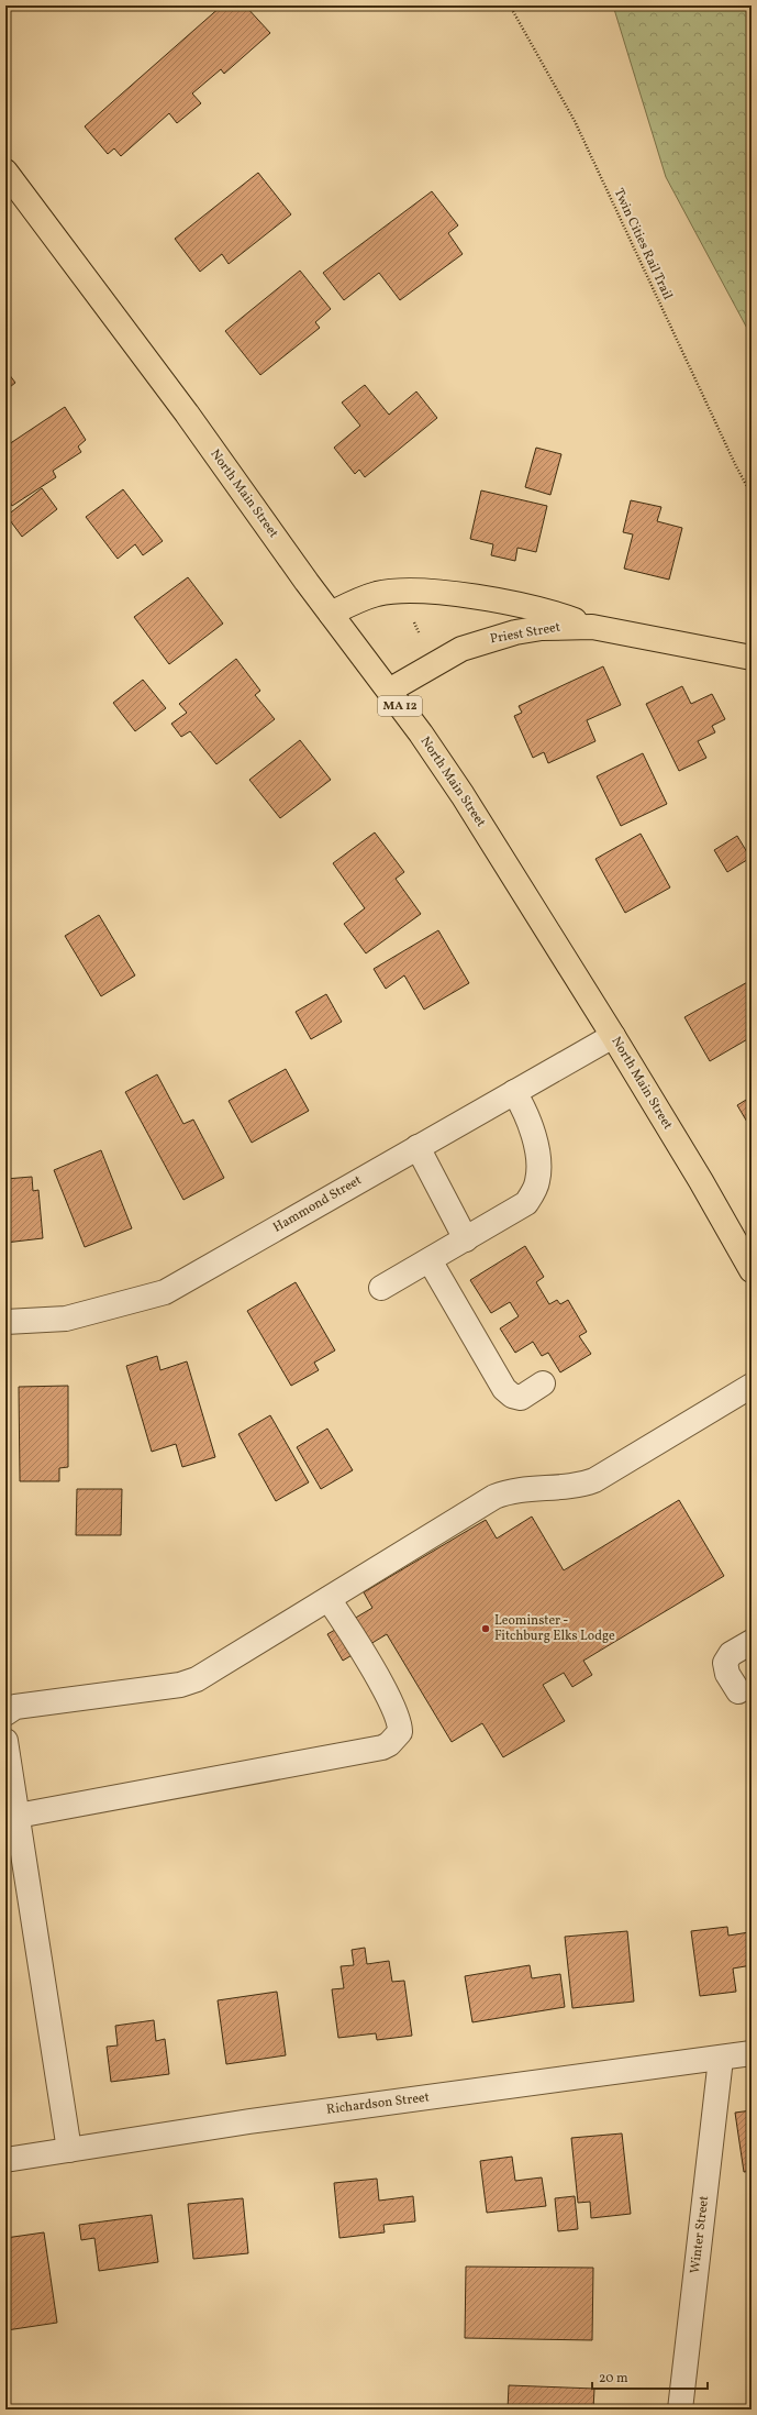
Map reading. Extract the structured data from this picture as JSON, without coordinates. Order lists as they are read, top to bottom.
{
  "streets": {
    "main road": ["North Main Street", "Priest Street", "MA 12"],
    "street": ["Hammond Street", "Richardson Street", "Winter Street"],
    "path": ["Twin Cities Rail Trail"]
  },
  "crossings": [
    ["North Main Street", "Priest Street"],
    ["North Main Street", "Hammond Street"],
    ["Richardson Street", "Winter Street"]
  ],
  "places": ["Leominster - Fitchburg Elks Lodge"],
  "scale_bar": "20 m"
}
